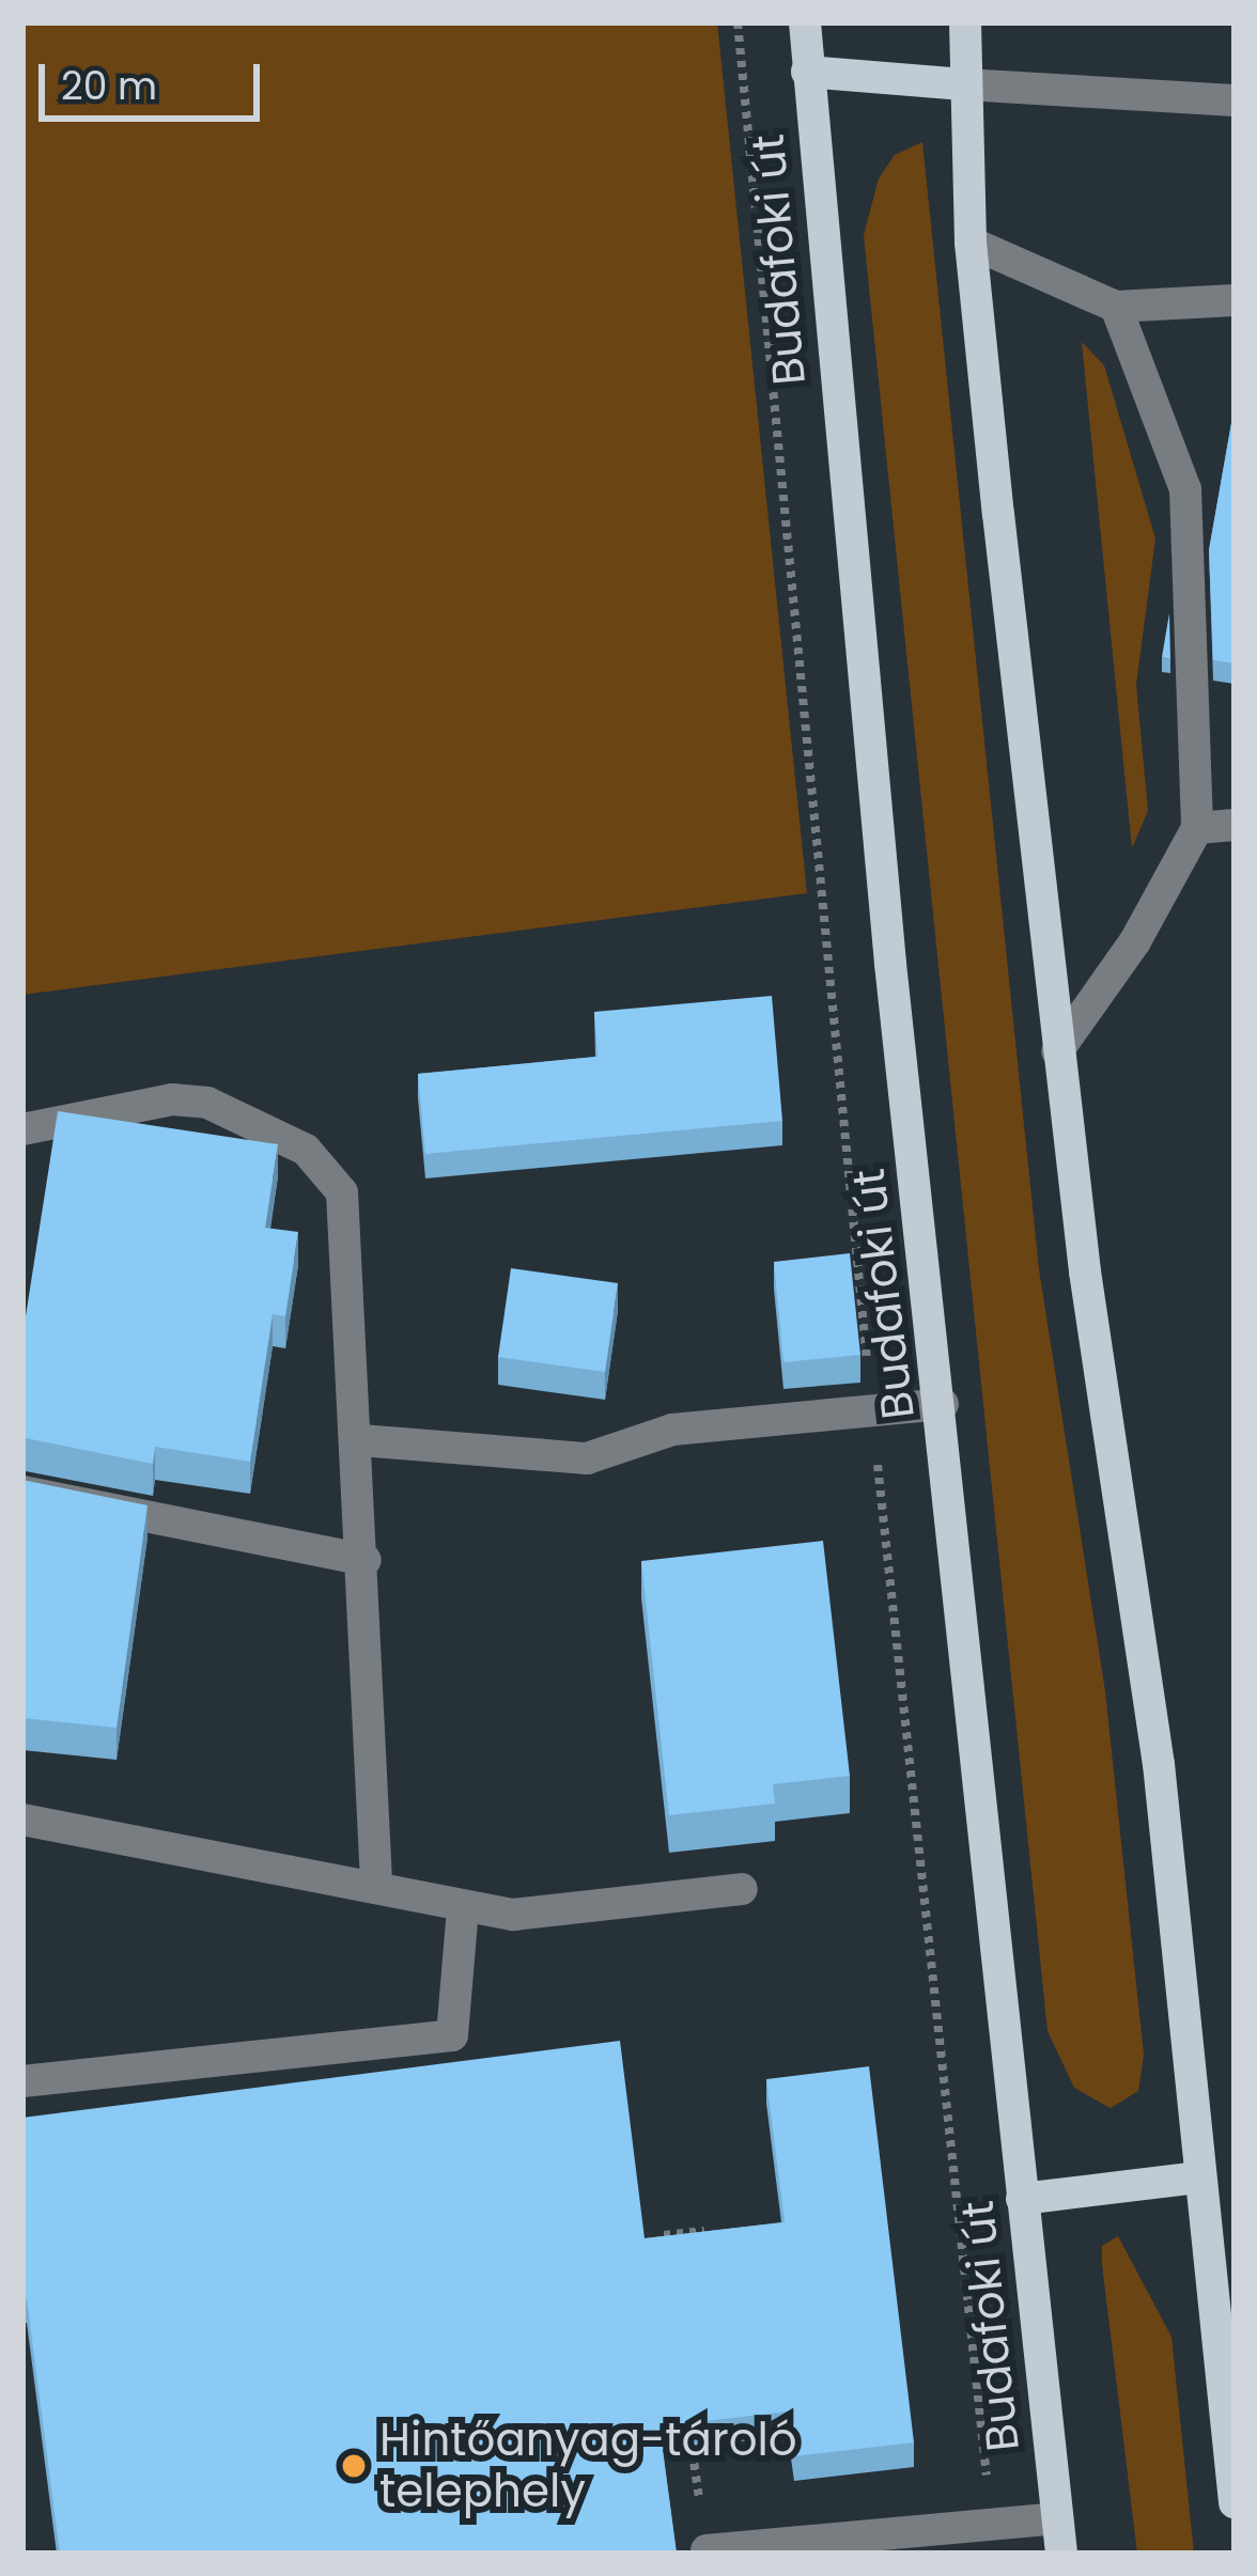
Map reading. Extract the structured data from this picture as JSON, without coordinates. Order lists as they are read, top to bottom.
{
  "streets": {
    "main road": ["Budafoki út"]
  },
  "places": ["Hintőanyag-tároló telephely"],
  "scale_bar": "20 m"
}
